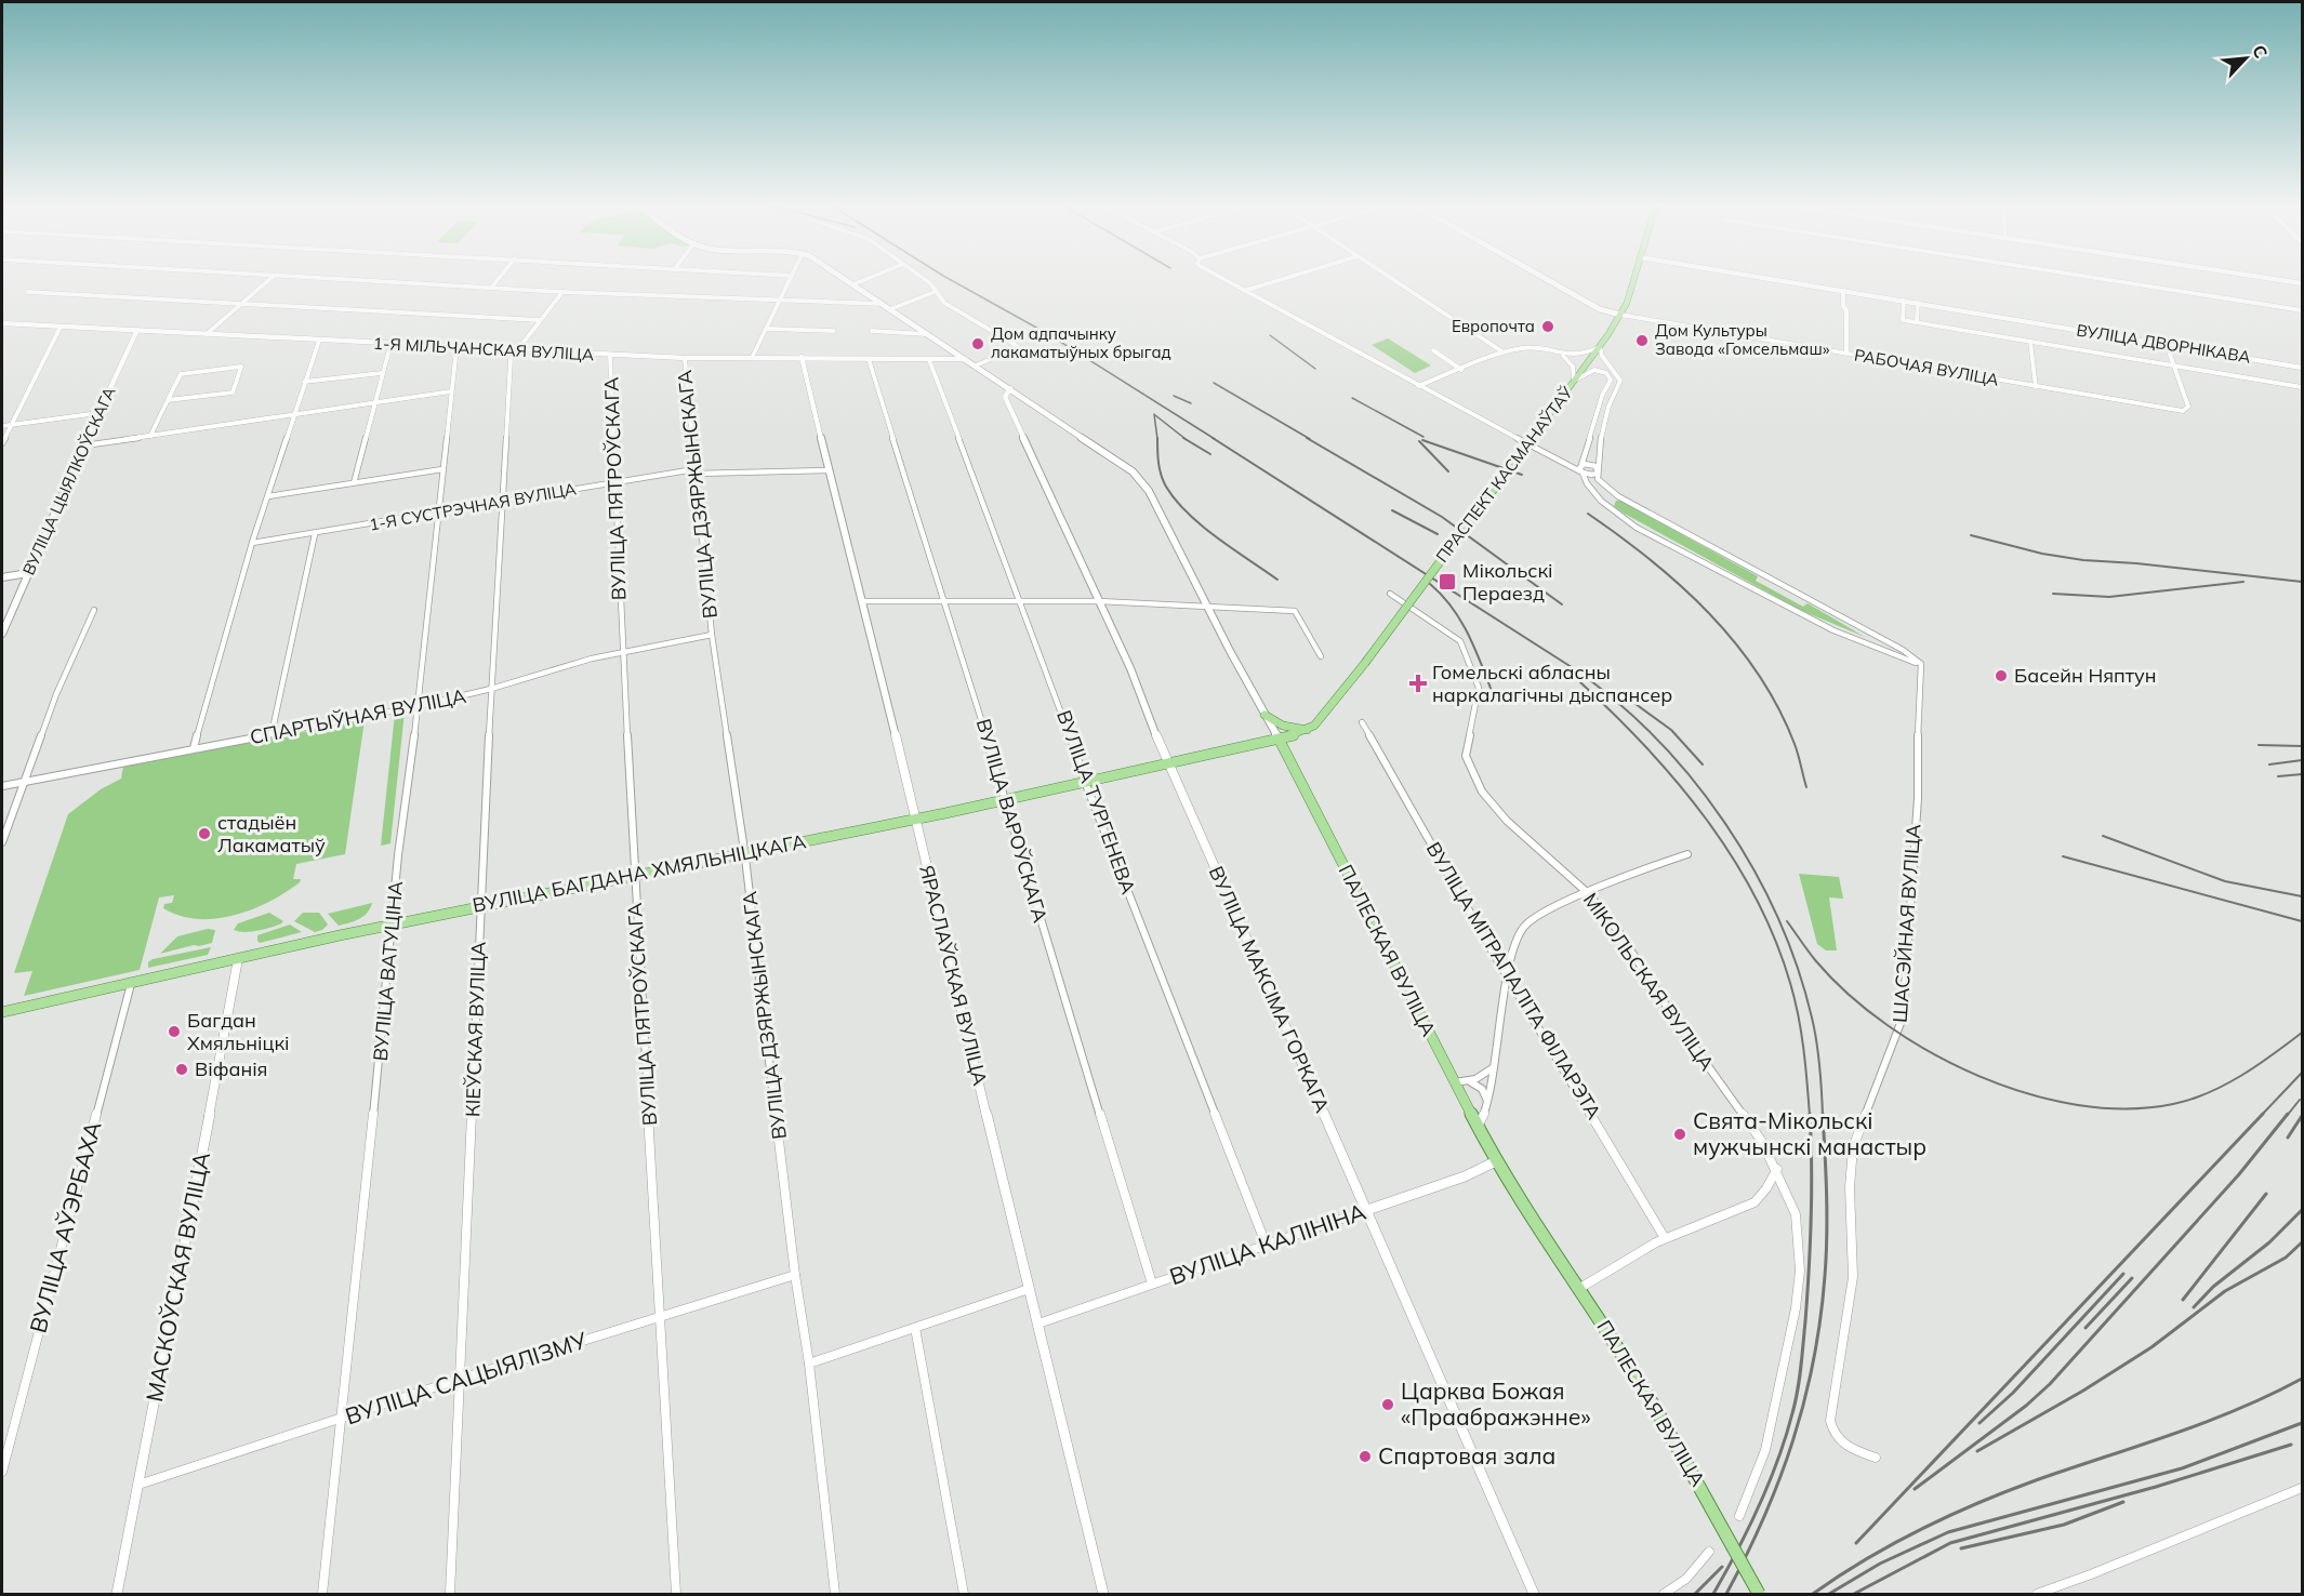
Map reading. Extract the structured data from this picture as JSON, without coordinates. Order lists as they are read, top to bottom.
{
  "streets": {
    "main road": ["ПРАСПЕКТ КАСМАНАЎТАЎ", "ВУЛІЦА БАГДАНА ХМЯЛЬНІЦКАГА", "ПАЛЕСКАЯ ВУЛІЦА"],
    "street": [
      "ВУЛІЦА ДВОРНІКАВА",
      "1-Я МІЛЬЧАНСКАЯ ВУЛІЦА",
      "РАБОЧАЯ ВУЛІЦА",
      "ВУЛІЦА ЦЫЯЛКОЎСКАГА",
      "ВУЛІЦА ПЯТРОЎСКАГА",
      "ВУЛІЦА ДЗЯРЖЫНСКАГА",
      "1-Я СУСТРЭЧНАЯ ВУЛІЦА",
      "СПАРТЫЎНАЯ ВУЛІЦА",
      "ВУЛІЦА ТУРГЕНЕВА",
      "ВУЛІЦА ВАРОЎСКАГА",
      "ШАСЭЙНАЯ ВУЛІЦА",
      "ВУЛІЦА ВАТУЦІНА",
      "ЯРАСЛАЎСКАЯ ВУЛІЦА",
      "ВУЛІЦА МІТРАПАЛІТА ФІЛАРЭТА",
      "МІКОЛЬСКАЯ ВУЛІЦА",
      "ВУЛІЦА МАКСІМА ГОРКАГА",
      "КІЕЎСКАЯ ВУЛІЦА",
      "ВУЛІЦА АЎЭРБАХА",
      "ВУЛІЦА КАЛІНІНА",
      "МАСКОЎСКАЯ ВУЛІЦА",
      "ВУЛІЦА САЦЫЯЛІЗМУ"
    ]
  },
  "crossings": [
    ["1-Я МІЛЬЧАНСКАЯ ВУЛІЦА", "ВУЛІЦА ЦЫЯЛКОЎСКАГА"],
    ["1-Я МІЛЬЧАНСКАЯ ВУЛІЦА", "ВУЛІЦА ПЯТРОЎСКАГА"],
    ["1-Я МІЛЬЧАНСКАЯ ВУЛІЦА", "ВУЛІЦА ДЗЯРЖЫНСКАГА"],
    ["1-Я МІЛЬЧАНСКАЯ ВУЛІЦА", "ВУЛІЦА ТУРГЕНЕВА"],
    ["1-Я МІЛЬЧАНСКАЯ ВУЛІЦА", "ВУЛІЦА ВАРОЎСКАГА"],
    ["1-Я МІЛЬЧАНСКАЯ ВУЛІЦА", "ПАЛЕСКАЯ ВУЛІЦА"],
    ["1-Я МІЛЬЧАНСКАЯ ВУЛІЦА", "ВУЛІЦА ВАТУЦІНА"],
    ["1-Я МІЛЬЧАНСКАЯ ВУЛІЦА", "ЯРАСЛАЎСКАЯ ВУЛІЦА"],
    ["1-Я МІЛЬЧАНСКАЯ ВУЛІЦА", "КІЕЎСКАЯ ВУЛІЦА"],
    ["РАБОЧАЯ ВУЛІЦА", "ПРАСПЕКТ КАСМАНАЎТАЎ"],
    ["ВУЛІЦА ПЯТРОЎСКАГА", "1-Я СУСТРЭЧНАЯ ВУЛІЦА"],
    ["ВУЛІЦА ПЯТРОЎСКАГА", "СПАРТЫЎНАЯ ВУЛІЦА"],
    ["ВУЛІЦА ПЯТРОЎСКАГА", "ВУЛІЦА БАГДАНА ХМЯЛЬНІЦКАГА"],
    ["ВУЛІЦА ПЯТРОЎСКАГА", "ВУЛІЦА САЦЫЯЛІЗМУ"],
    ["ВУЛІЦА ДЗЯРЖЫНСКАГА", "1-Я СУСТРЭЧНАЯ ВУЛІЦА"],
    ["ВУЛІЦА ДЗЯРЖЫНСКАГА", "СПАРТЫЎНАЯ ВУЛІЦА"],
    ["ВУЛІЦА ДЗЯРЖЫНСКАГА", "ВУЛІЦА БАГДАНА ХМЯЛЬНІЦКАГА"],
    ["ВУЛІЦА ДЗЯРЖЫНСКАГА", "ВУЛІЦА САЦЫЯЛІЗМУ"],
    ["1-Я СУСТРЭЧНАЯ ВУЛІЦА", "ВУЛІЦА ВАТУЦІНА"],
    ["1-Я СУСТРЭЧНАЯ ВУЛІЦА", "ЯРАСЛАЎСКАЯ ВУЛІЦА"],
    ["1-Я СУСТРЭЧНАЯ ВУЛІЦА", "КІЕЎСКАЯ ВУЛІЦА"],
    ["СПАРТЫЎНАЯ ВУЛІЦА", "ВУЛІЦА ВАТУЦІНА"],
    ["СПАРТЫЎНАЯ ВУЛІЦА", "КІЕЎСКАЯ ВУЛІЦА"],
    ["ВУЛІЦА ТУРГЕНЕВА", "ВУЛІЦА БАГДАНА ХМЯЛЬНІЦКАГА"],
    ["ВУЛІЦА ТУРГЕНЕВА", "ВУЛІЦА КАЛІНІНА"],
    ["ВУЛІЦА ВАРОЎСКАГА", "ВУЛІЦА БАГДАНА ХМЯЛЬНІЦКАГА"],
    ["ВУЛІЦА ВАРОЎСКАГА", "ВУЛІЦА КАЛІНІНА"],
    ["ВУЛІЦА БАГДАНА ХМЯЛЬНІЦКАГА", "ПАЛЕСКАЯ ВУЛІЦА"],
    ["ВУЛІЦА БАГДАНА ХМЯЛЬНІЦКАГА", "ВУЛІЦА ВАТУЦІНА"],
    ["ВУЛІЦА БАГДАНА ХМЯЛЬНІЦКАГА", "ЯРАСЛАЎСКАЯ ВУЛІЦА"],
    ["ВУЛІЦА БАГДАНА ХМЯЛЬНІЦКАГА", "ВУЛІЦА МАКСІМА ГОРКАГА"],
    ["ВУЛІЦА БАГДАНА ХМЯЛЬНІЦКАГА", "КІЕЎСКАЯ ВУЛІЦА"],
    ["ВУЛІЦА БАГДАНА ХМЯЛЬНІЦКАГА", "ВУЛІЦА АЎЭРБАХА"],
    ["ВУЛІЦА БАГДАНА ХМЯЛЬНІЦКАГА", "МАСКОЎСКАЯ ВУЛІЦА"],
    ["ПАЛЕСКАЯ ВУЛІЦА", "ВУЛІЦА МАКСІМА ГОРКАГА"],
    ["ПАЛЕСКАЯ ВУЛІЦА", "ВУЛІЦА КАЛІНІНА"],
    ["ВУЛІЦА ВАТУЦІНА", "ВУЛІЦА САЦЫЯЛІЗМУ"],
    ["ЯРАСЛАЎСКАЯ ВУЛІЦА", "ВУЛІЦА КАЛІНІНА"],
    ["ВУЛІЦА МАКСІМА ГОРКАГА", "ВУЛІЦА КАЛІНІНА"],
    ["КІЕЎСКАЯ ВУЛІЦА", "ВУЛІЦА САЦЫЯЛІЗМУ"],
    ["МАСКОЎСКАЯ ВУЛІЦА", "ВУЛІЦА САЦЫЯЛІЗМУ"]
  ],
  "places": {
    "other": [
      "Европочта",
      "Дом Культуры Завода «Гомсельмаш»",
      "Дом адпачынку лакаматыўных брыгад",
      "Басейн Няптун",
      "стадыён Лакаматыў",
      "Багдан Хмяльніцкі",
      "Віфанія",
      "Свята-Мікольскі мужчынскі манастыр",
      "Царква Божая «Праабражэнне»",
      "Спартовая зала"
    ],
    "transit": ["Мікольскі Пераезд"],
    "health": ["Гомельскі абласны наркалагічны дыспансер"]
  },
  "north": "top right"
}
